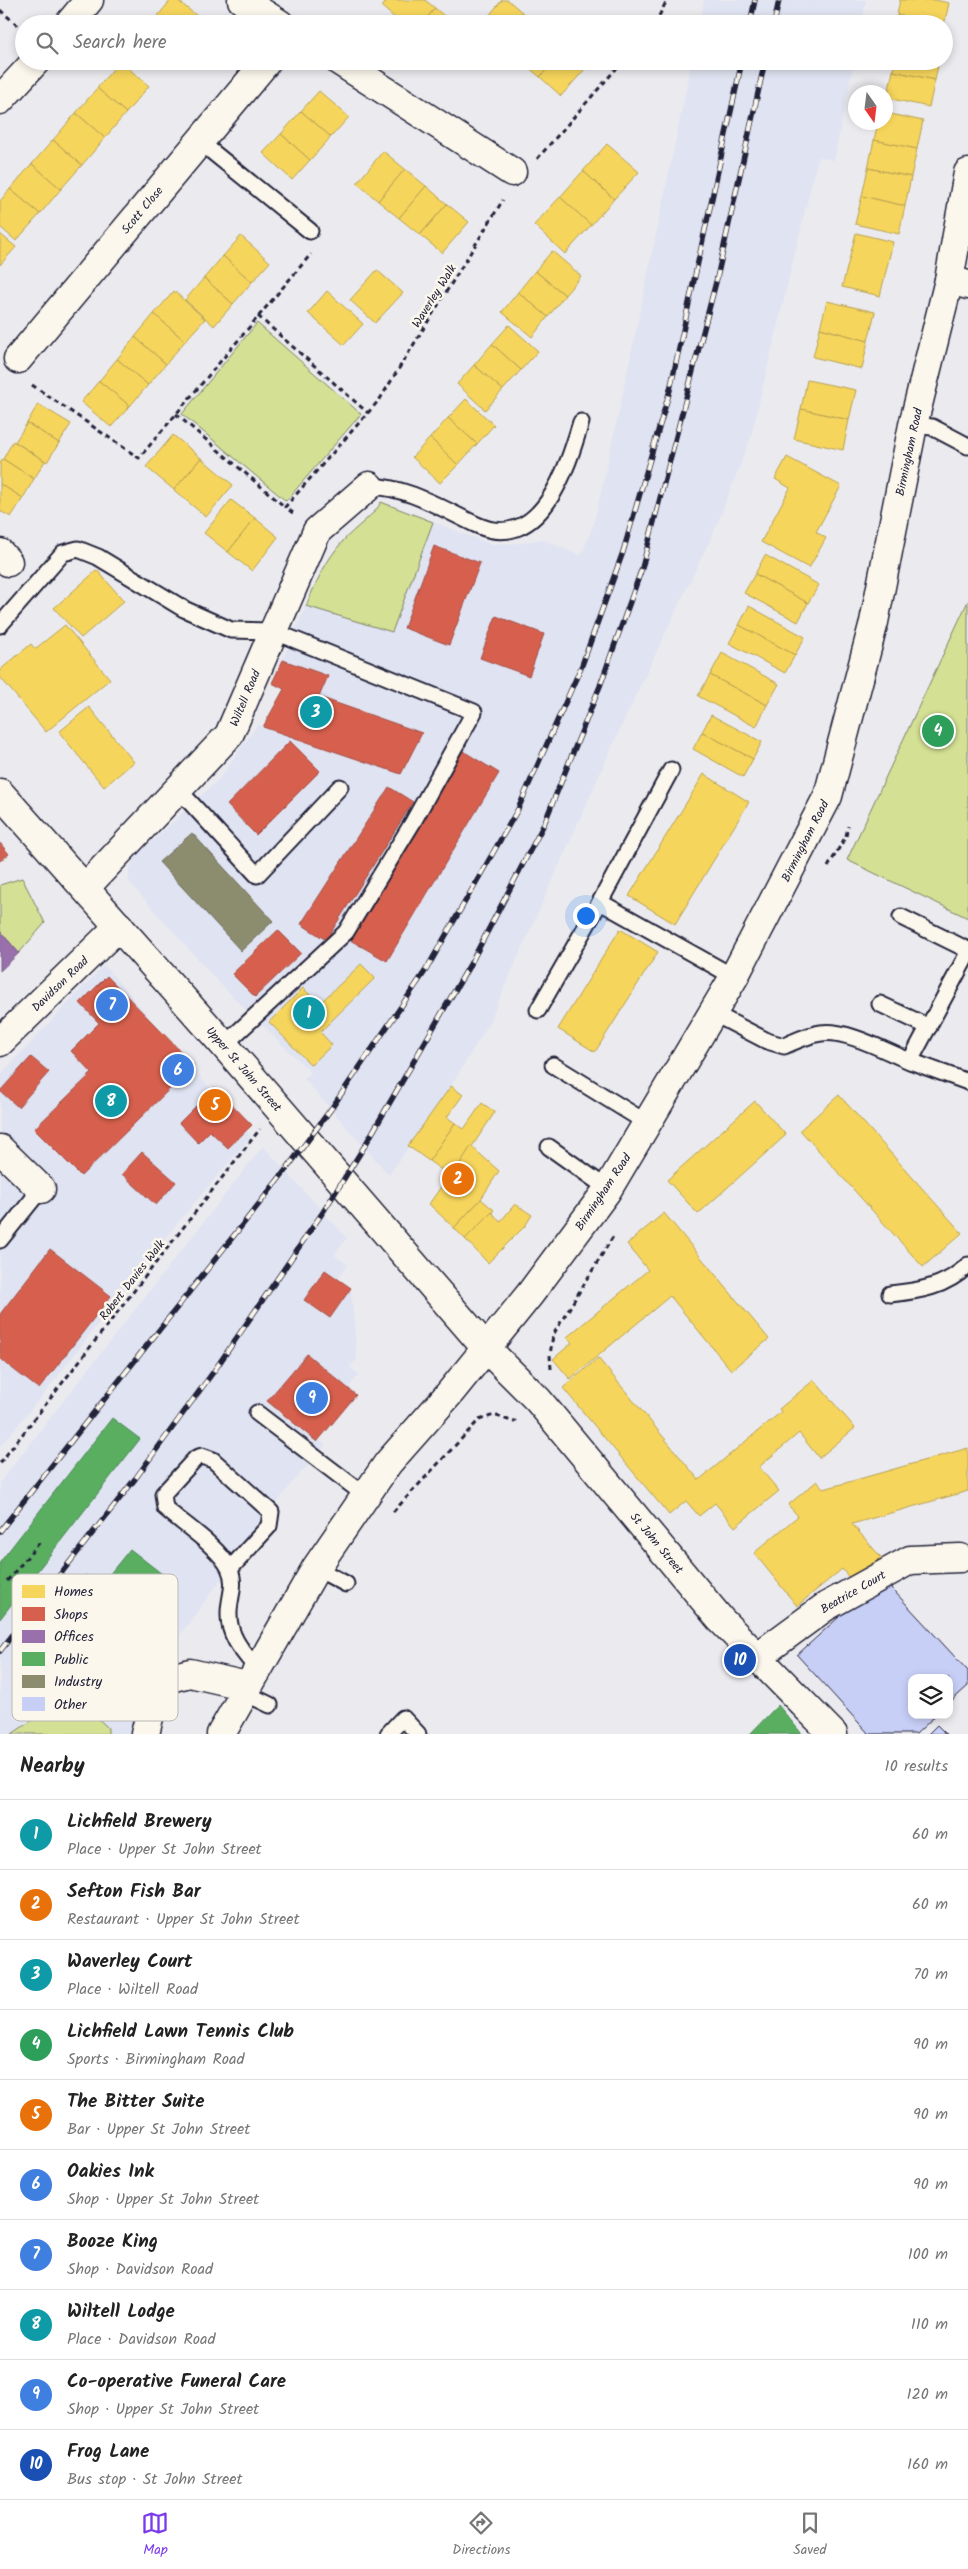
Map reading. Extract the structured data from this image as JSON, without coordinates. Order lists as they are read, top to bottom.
{
  "streets": {
    "street": [
      "Scott Close",
      "Birmingham Road",
      "Wiltell Road",
      "Davidson Road",
      "Upper St John Street",
      "St John Street",
      "Beatrice Court"
    ],
    "path": ["Waverley Walk", "Robert Davies Walk"]
  },
  "crossings": [
    ["Birmingham Road", "Upper St John Street"],
    ["Birmingham Road", "St John Street"],
    ["Wiltell Road", "Upper St John Street"],
    ["Davidson Road", "Upper St John Street"],
    ["Upper St John Street", "Robert Davies Walk"],
    ["Upper St John Street", "St John Street"],
    ["St John Street", "Beatrice Court"]
  ],
  "legend": [
    "Homes",
    "Shops",
    "Offices",
    "Public",
    "Industry",
    "Other"
  ],
  "north": "bottom",
  "page": {
    "search": "Search here",
    "pins": [
      "3",
      "4",
      "7",
      "1",
      "6",
      "8",
      "5",
      "2",
      "9",
      "10"
    ],
    "heading": ["Nearby", "10 results"],
    "list": [
      {
        "mark": "1",
        "name": "Lichfield Brewery",
        "note": "Place · Upper St John Street",
        "value": "60 m"
      },
      {
        "mark": "2",
        "name": "Sefton Fish Bar",
        "note": "Restaurant · Upper St John Street",
        "value": "60 m"
      },
      {
        "mark": "3",
        "name": "Waverley Court",
        "note": "Place · Wiltell Road",
        "value": "70 m"
      },
      {
        "mark": "4",
        "name": "Lichfield Lawn Tennis Club",
        "note": "Sports · Birmingham Road",
        "value": "90 m"
      },
      {
        "mark": "5",
        "name": "The Bitter Suite",
        "note": "Bar · Upper St John Street",
        "value": "90 m"
      },
      {
        "mark": "6",
        "name": "Oakies Ink",
        "note": "Shop · Upper St John Street",
        "value": "90 m"
      },
      {
        "mark": "7",
        "name": "Booze King",
        "note": "Shop · Davidson Road",
        "value": "100 m"
      },
      {
        "mark": "8",
        "name": "Wiltell Lodge",
        "note": "Place · Davidson Road",
        "value": "110 m"
      },
      {
        "mark": "9",
        "name": "Co-operative Funeral Care",
        "note": "Shop · Upper St John Street",
        "value": "120 m"
      },
      {
        "mark": "10",
        "name": "Frog Lane",
        "note": "Bus stop · St John Street",
        "value": "160 m"
      }
    ],
    "nav": ["Map", "Directions", "Saved"]
  }
}
